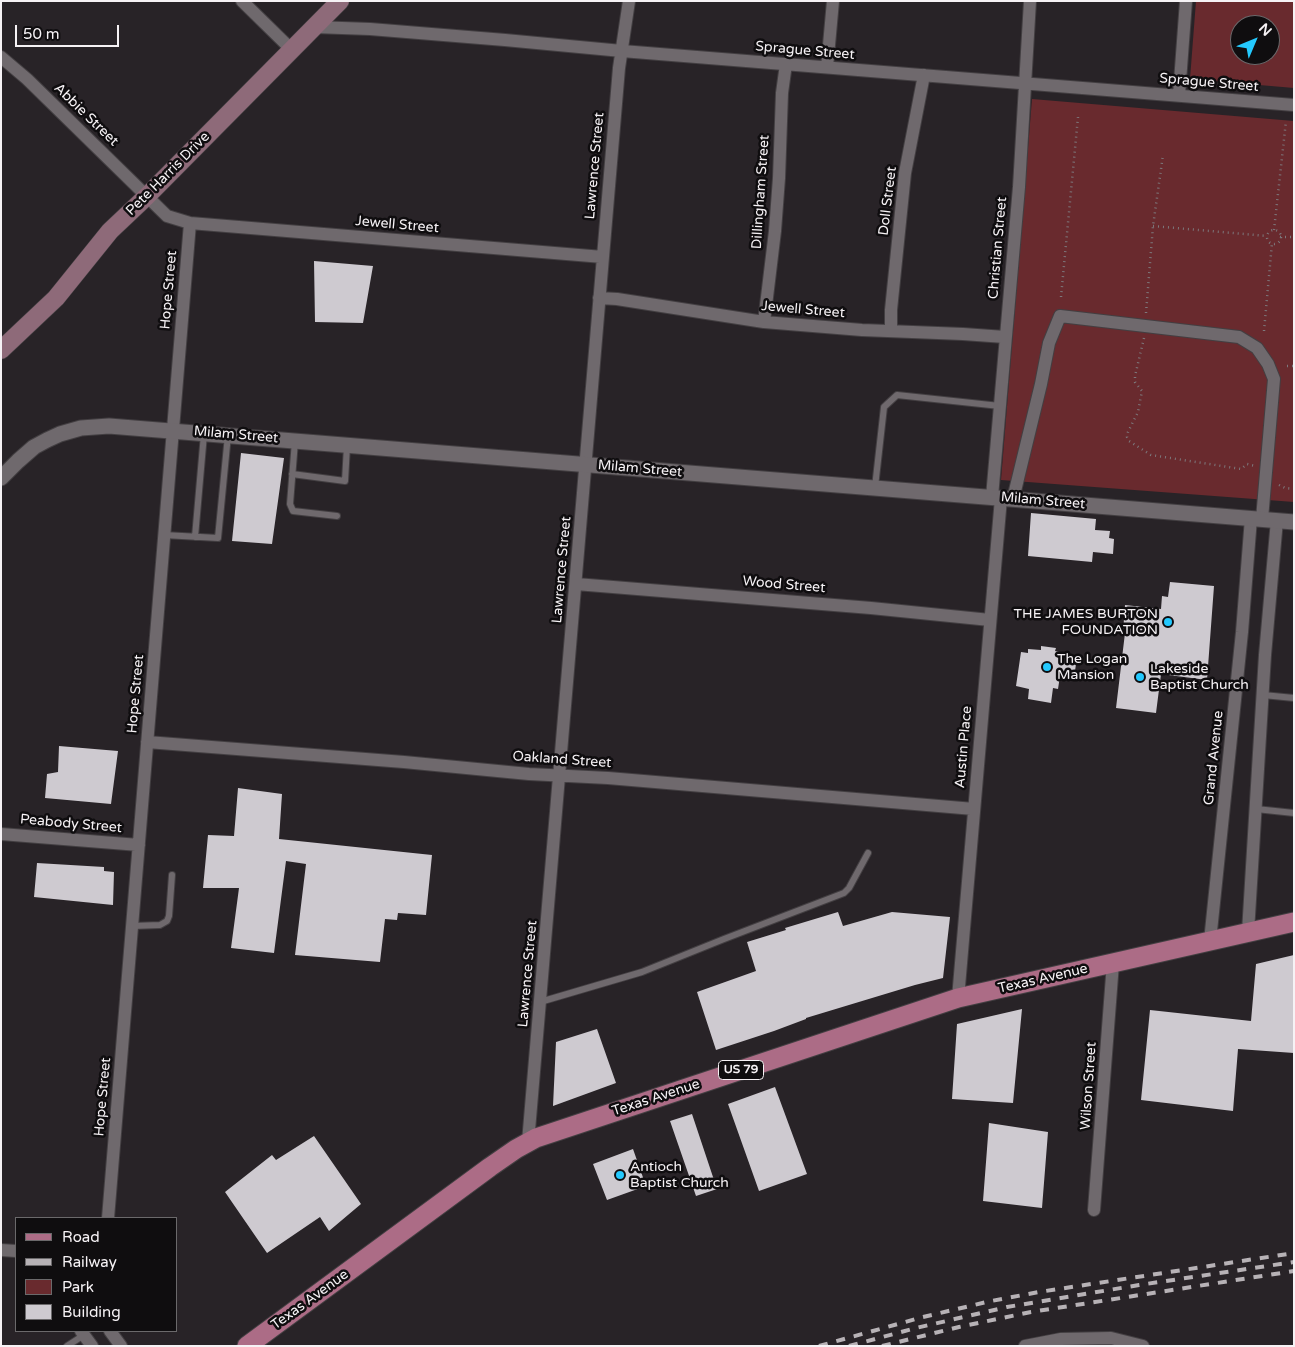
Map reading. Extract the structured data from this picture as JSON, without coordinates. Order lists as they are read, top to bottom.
{
  "streets": {
    "main road": ["Pete Harris Drive", "Texas Avenue", "US 79"],
    "street": [
      "Sprague Street",
      "Abbie Street",
      "Lawrence Street",
      "Dillingham Street",
      "Doll Street",
      "Jewell Street",
      "Christian Street",
      "Hope Street",
      "Milam Street",
      "Wood Street",
      "Austin Place",
      "Grand Avenue",
      "Oakland Street",
      "Peabody Street",
      "Wilson Street"
    ]
  },
  "crossings": [
    ["Sprague Street", "Lawrence Street"],
    ["Sprague Street", "Pete Harris Drive"],
    ["Sprague Street", "Dillingham Street"],
    ["Sprague Street", "Doll Street"],
    ["Sprague Street", "Christian Street"],
    ["Abbie Street", "Pete Harris Drive"],
    ["Lawrence Street", "Jewell Street"],
    ["Lawrence Street", "Milam Street"],
    ["Lawrence Street", "Wood Street"],
    ["Lawrence Street", "Oakland Street"],
    ["Lawrence Street", "Texas Avenue"],
    ["Dillingham Street", "Jewell Street"],
    ["Doll Street", "Jewell Street"],
    ["Jewell Street", "Christian Street"],
    ["Jewell Street", "Hope Street"],
    ["Christian Street", "Milam Street"],
    ["Christian Street", "Austin Place"],
    ["Christian Street", "Grand Avenue"],
    ["Hope Street", "Milam Street"],
    ["Hope Street", "Oakland Street"],
    ["Hope Street", "Peabody Street"],
    ["Milam Street", "Austin Place"],
    ["Milam Street", "Grand Avenue"],
    ["Wood Street", "Austin Place"],
    ["Austin Place", "Grand Avenue"],
    ["Austin Place", "Oakland Street"],
    ["Austin Place", "Texas Avenue"],
    ["Grand Avenue", "Texas Avenue"],
    ["Texas Avenue", "Wilson Street"]
  ],
  "places": [
    "THE JAMES BURTON FOUNDATION",
    "The Logan Mansion",
    "Lakeside Baptist Church",
    "Antioch Baptist Church"
  ],
  "legend": [
    "Road",
    "Railway",
    "Park",
    "Building"
  ],
  "scale_bar": "50 m",
  "north": "top right"
}
